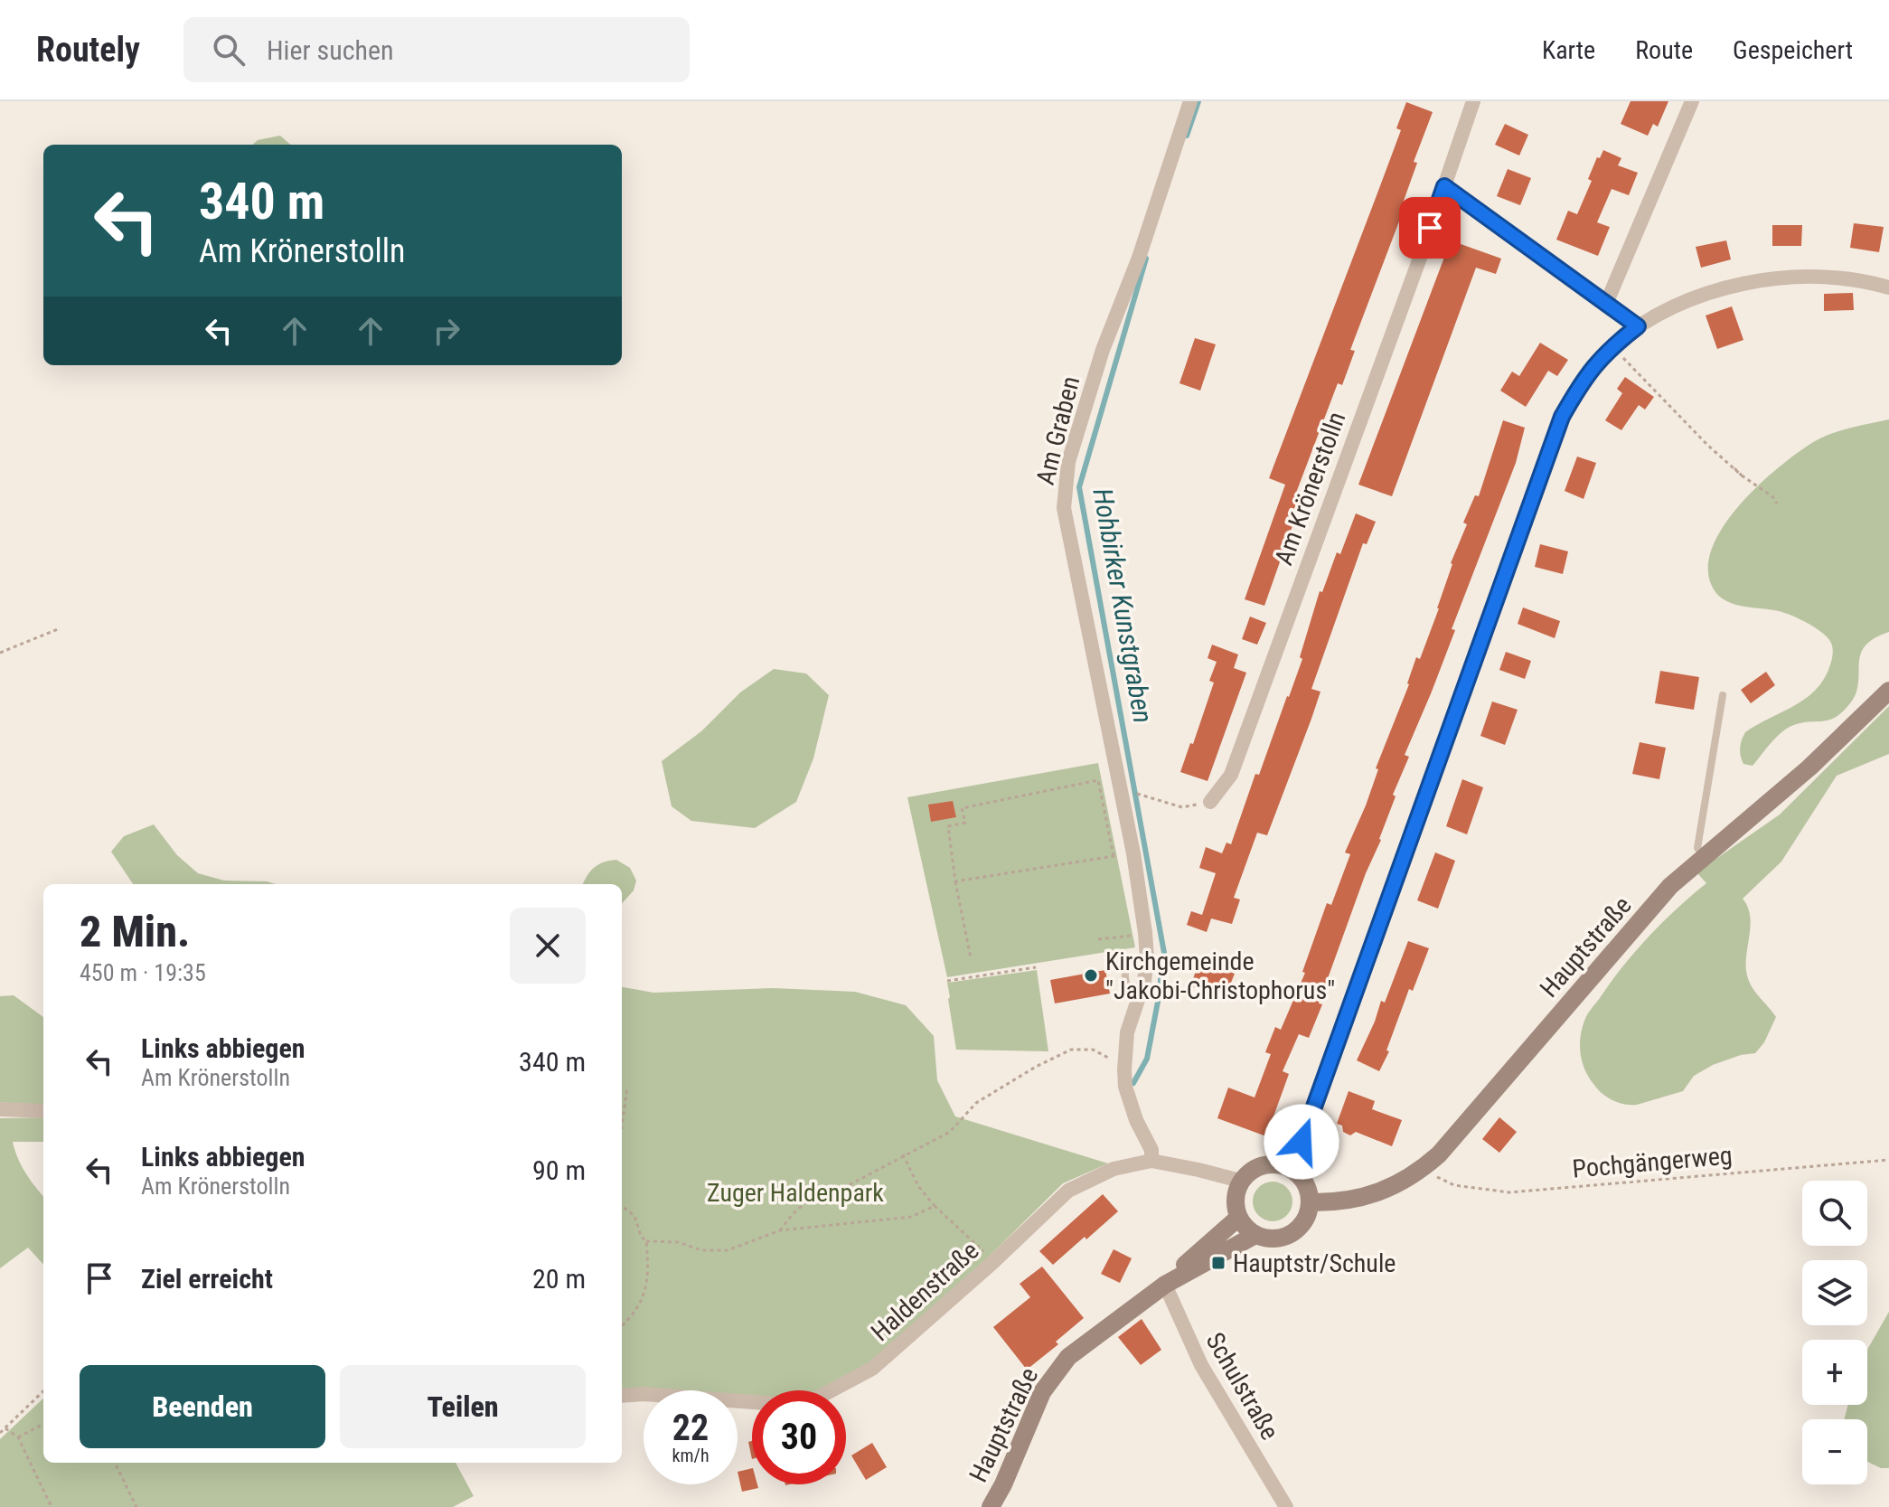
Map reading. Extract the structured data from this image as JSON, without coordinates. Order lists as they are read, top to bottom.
{
  "streets": {
    "street": [
      "Am Graben",
      "Am Krönerstolln",
      "Hauptstraße",
      "Haldenstraße",
      "Schulstraße"
    ],
    "path": ["Pochgängerweg"]
  },
  "crossings": [
    ["Am Graben", "Haldenstraße"],
    ["Hauptstraße", "Pochgängerweg"],
    ["Hauptstraße", "Haldenstraße"],
    ["Hauptstraße", "Schulstraße"]
  ],
  "water": ["Hohbirker Kunstgraben"],
  "parks": ["Zuger Haldenpark"],
  "places": {
    "other": ["Kirchgemeinde \"Jakobi-Christophorus\""],
    "transit": ["Hauptstr/Schule"]
  },
  "page": {
    "header": "Routely",
    "search": "Hier suchen",
    "nav": ["Karte", "Route", "Gespeichert"],
    "turn": ["340 m", "Am Krönerstolln"],
    "heading": ["2 Min.", "450 m · 19:35"],
    "list": [
      {
        "name": "Links abbiegen",
        "note": "Am Krönerstolln",
        "value": "340 m"
      },
      {
        "name": "Links abbiegen",
        "note": "Am Krönerstolln",
        "value": "90 m"
      },
      {
        "name": "Ziel erreicht",
        "value": "20 m"
      }
    ],
    "map_buttons": ["+", "−"],
    "buttons": ["Beenden", "Teilen"],
    "speed": "22 km/h",
    "limit": "30"
  }
}
